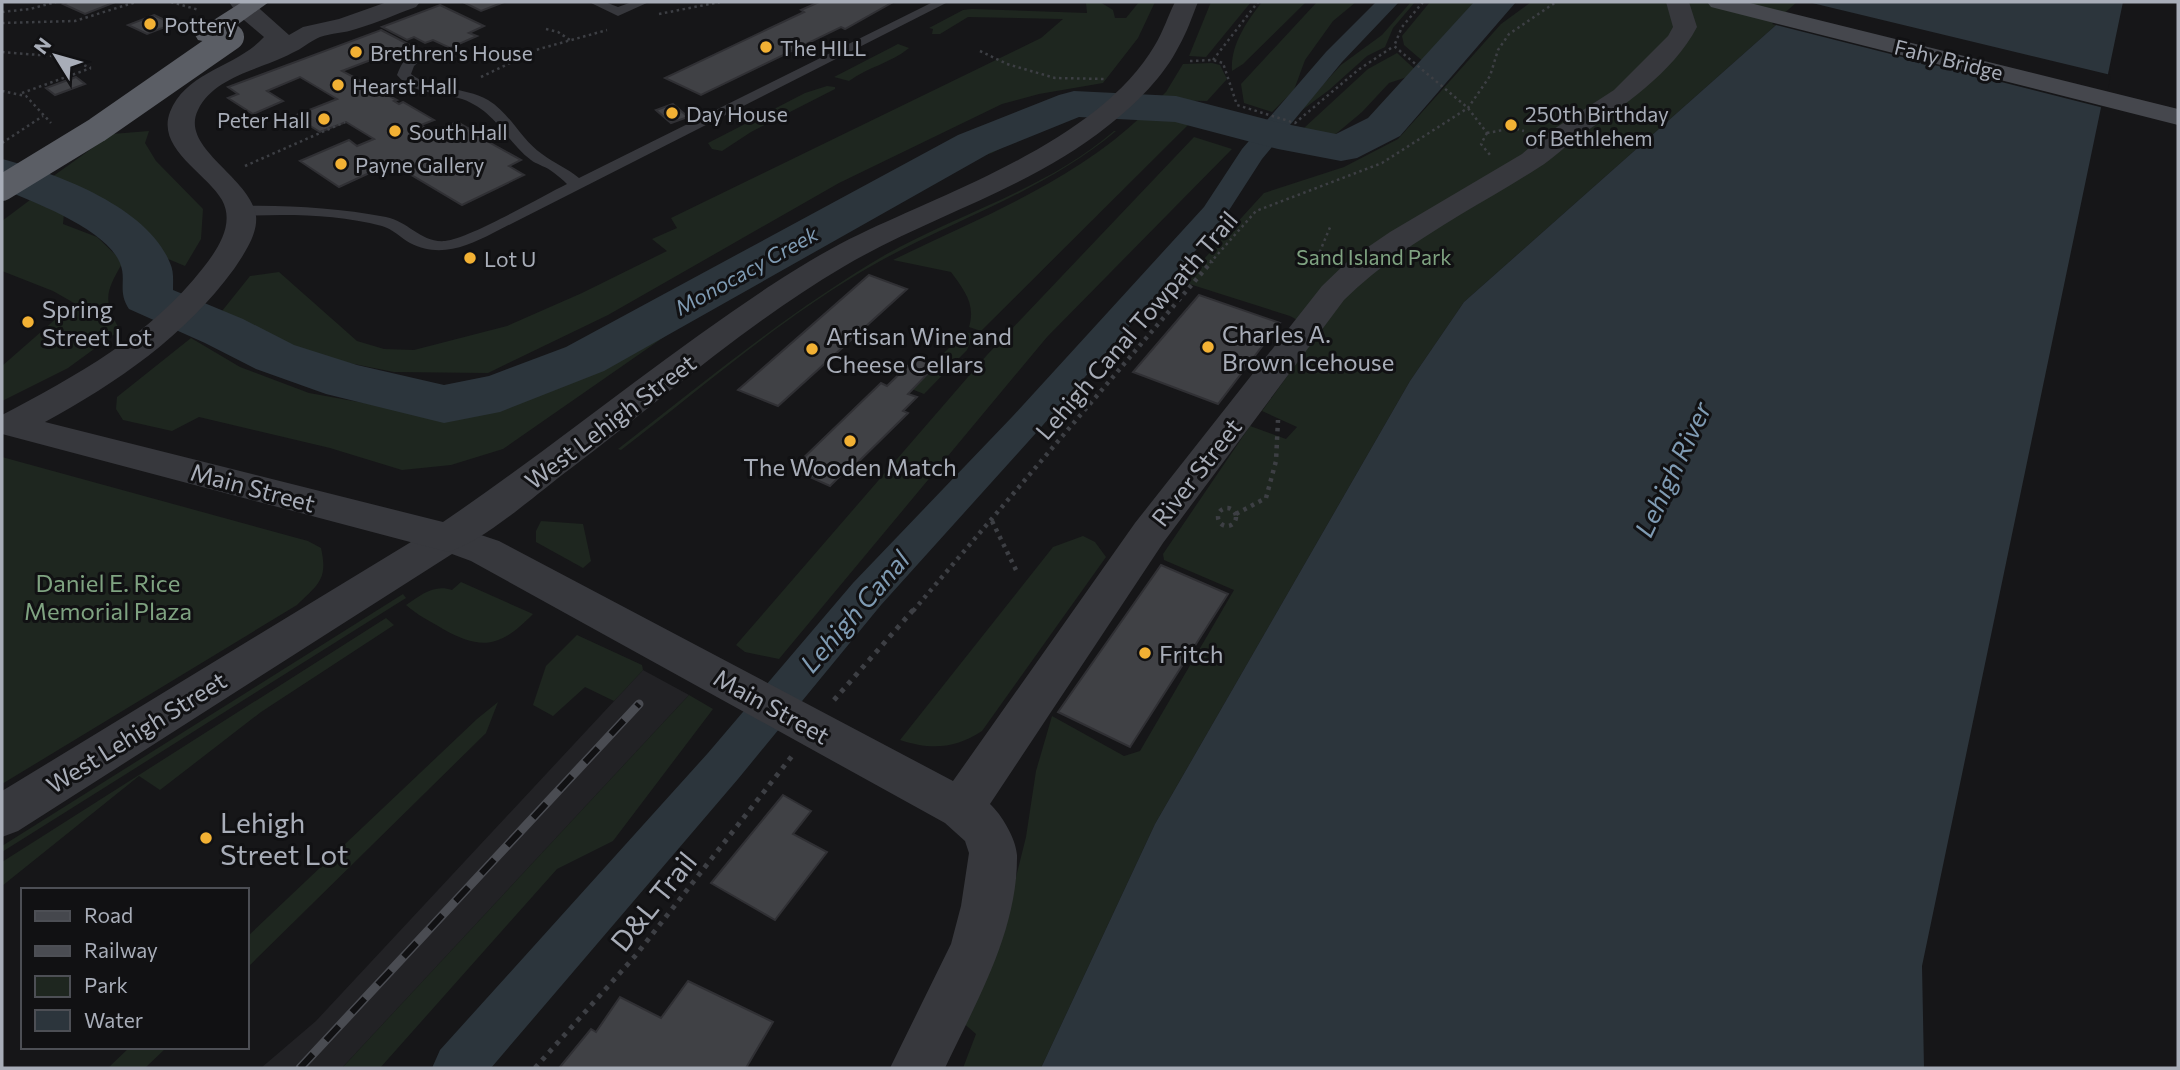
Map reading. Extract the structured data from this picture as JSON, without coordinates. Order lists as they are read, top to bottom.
{
  "streets": {
    "main road": ["Fahy Bridge"],
    "street": ["West Lehigh Street", "River Street", "Main Street"],
    "path": ["Lehigh Canal Towpath Trail", "D&L Trail"]
  },
  "crossings": [
    ["Lehigh Canal Towpath Trail", "Main Street"],
    ["Lehigh Canal Towpath Trail", "D&L Trail"],
    ["West Lehigh Street", "Main Street"],
    ["River Street", "Main Street"],
    ["Main Street", "D&L Trail"]
  ],
  "water": ["Monocacy Creek", "Lehigh River", "Lehigh Canal"],
  "parks": ["Sand Island Park", "Daniel E. Rice Memorial Plaza"],
  "places": [
    "Pottery",
    "The HILL",
    "Brethren's House",
    "Hearst Hall",
    "Day House",
    "Peter Hall",
    "250th Birthday of Bethlehem",
    "South Hall",
    "Payne Gallery",
    "Lot U",
    "Spring Street Lot",
    "Charles A. Brown Icehouse",
    "Artisan Wine and Cheese Cellars",
    "The Wooden Match",
    "Fritch",
    "Lehigh Street Lot"
  ],
  "legend": [
    "Road",
    "Railway",
    "Park",
    "Water"
  ],
  "north": "top left"
}
